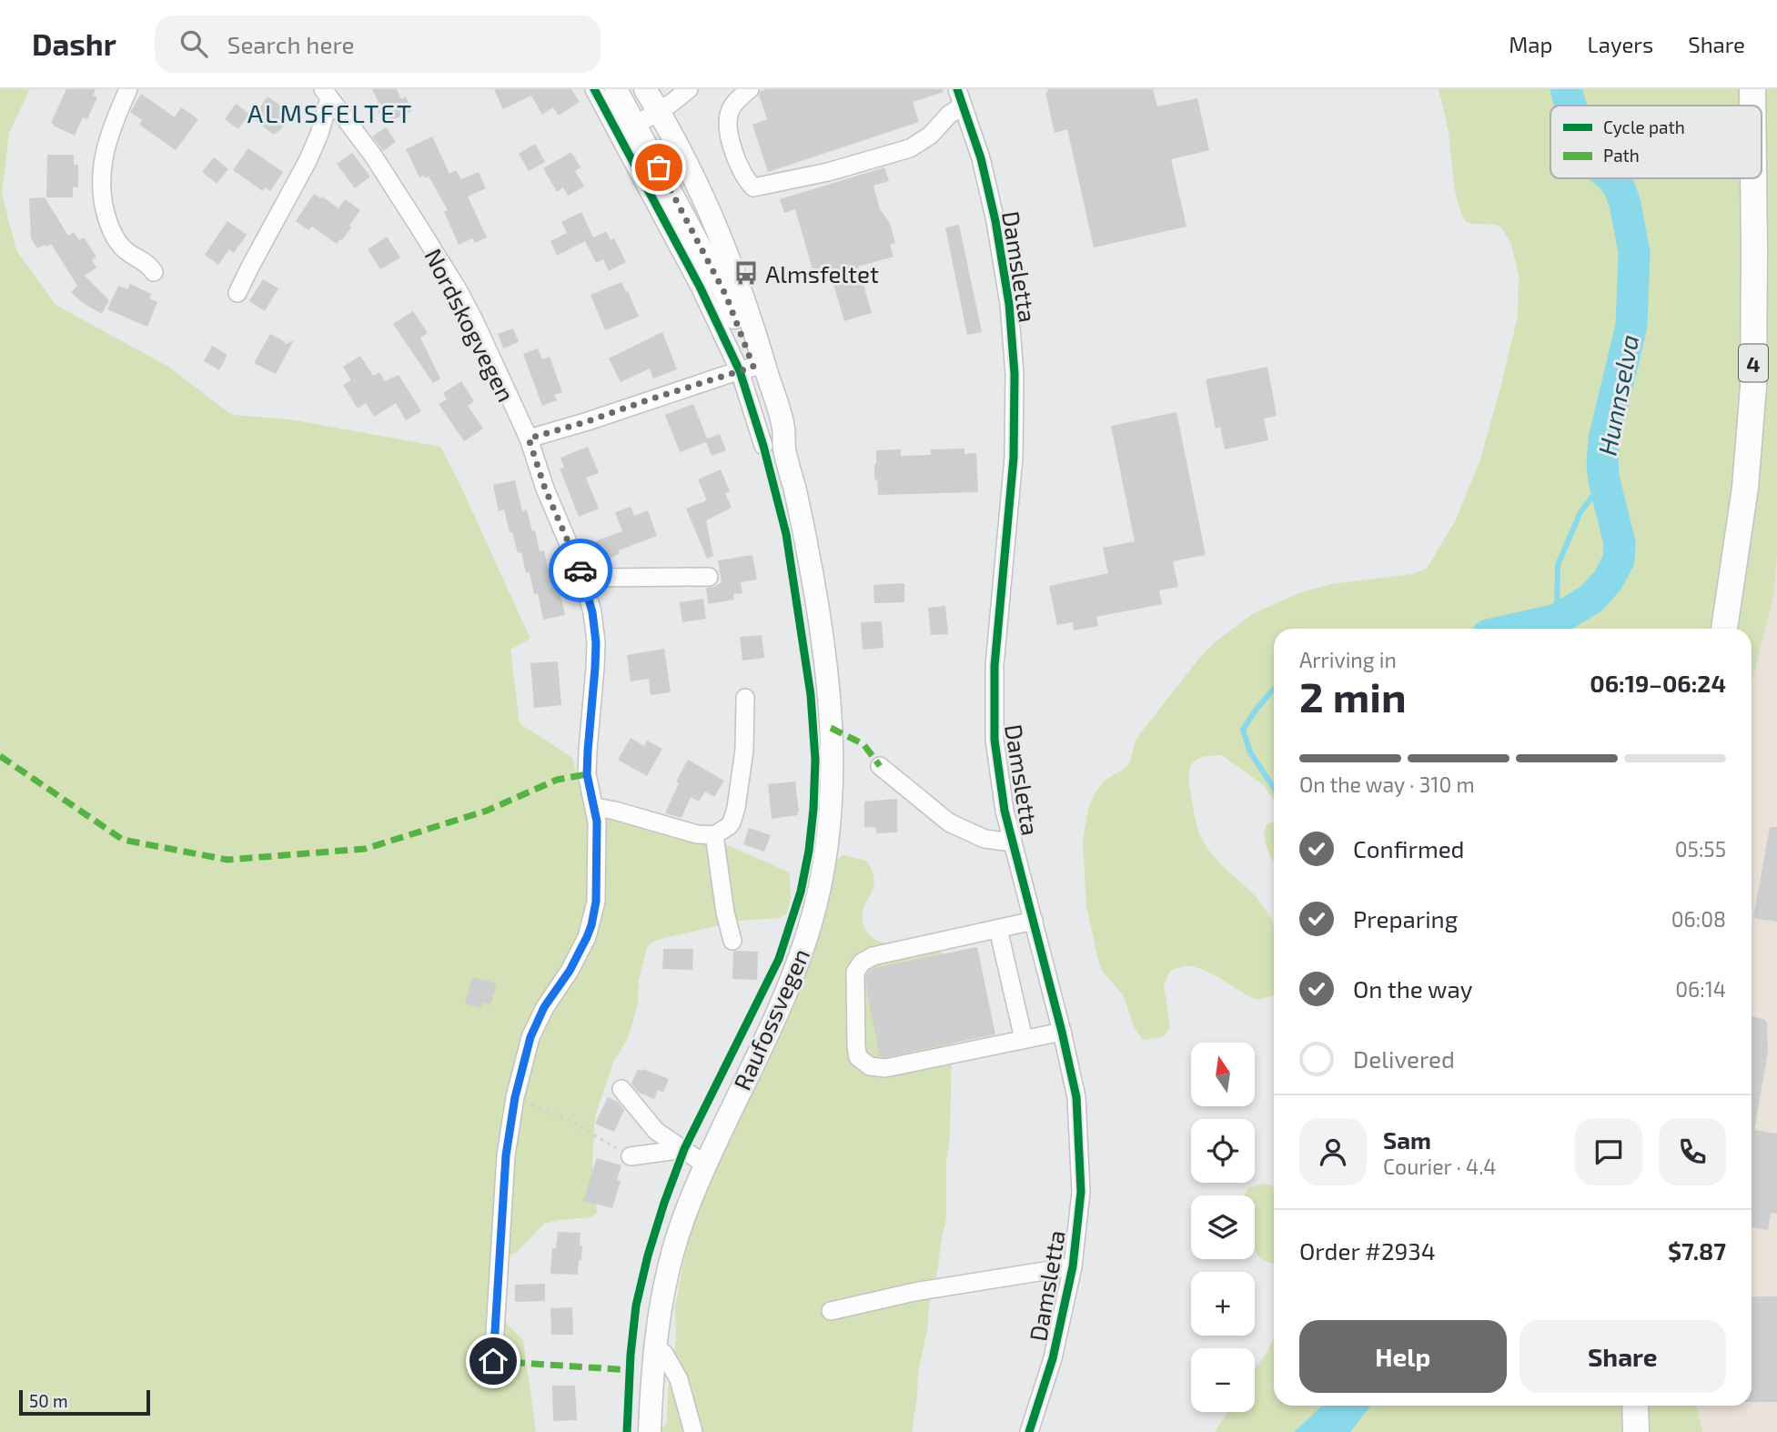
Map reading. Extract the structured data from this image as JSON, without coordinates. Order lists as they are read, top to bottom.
{
  "streets": {
    "highway": ["4"],
    "main road": ["Raufossvegen"],
    "street": ["Damsletta", "Nordskogvegen"]
  },
  "districts": ["ALMSFELTET"],
  "water": ["Hunnselva"],
  "places": {
    "bus stop": ["Almsfeltet"]
  },
  "legend": ["Cycle path", "Path"],
  "scale_bar": "50 m",
  "north": "top",
  "page": {
    "header": "Dashr",
    "search": "Search here",
    "nav": ["Map", "Layers", "Share"],
    "heading": ["2 min", "Arriving in", "06:19–06:24"],
    "panel": [
      "Sam",
      "Courier · 4.4",
      "Order #2934",
      "$7.87"
    ],
    "bar": "On the way · 310 m",
    "list": [
      ["Confirmed", "05:55"],
      ["Preparing", "06:08"],
      ["On the way", "06:14"],
      "Delivered"
    ],
    "map_buttons": ["+", "−"],
    "buttons": ["Help", "Share"],
    "scale": "50 m"
  }
}
